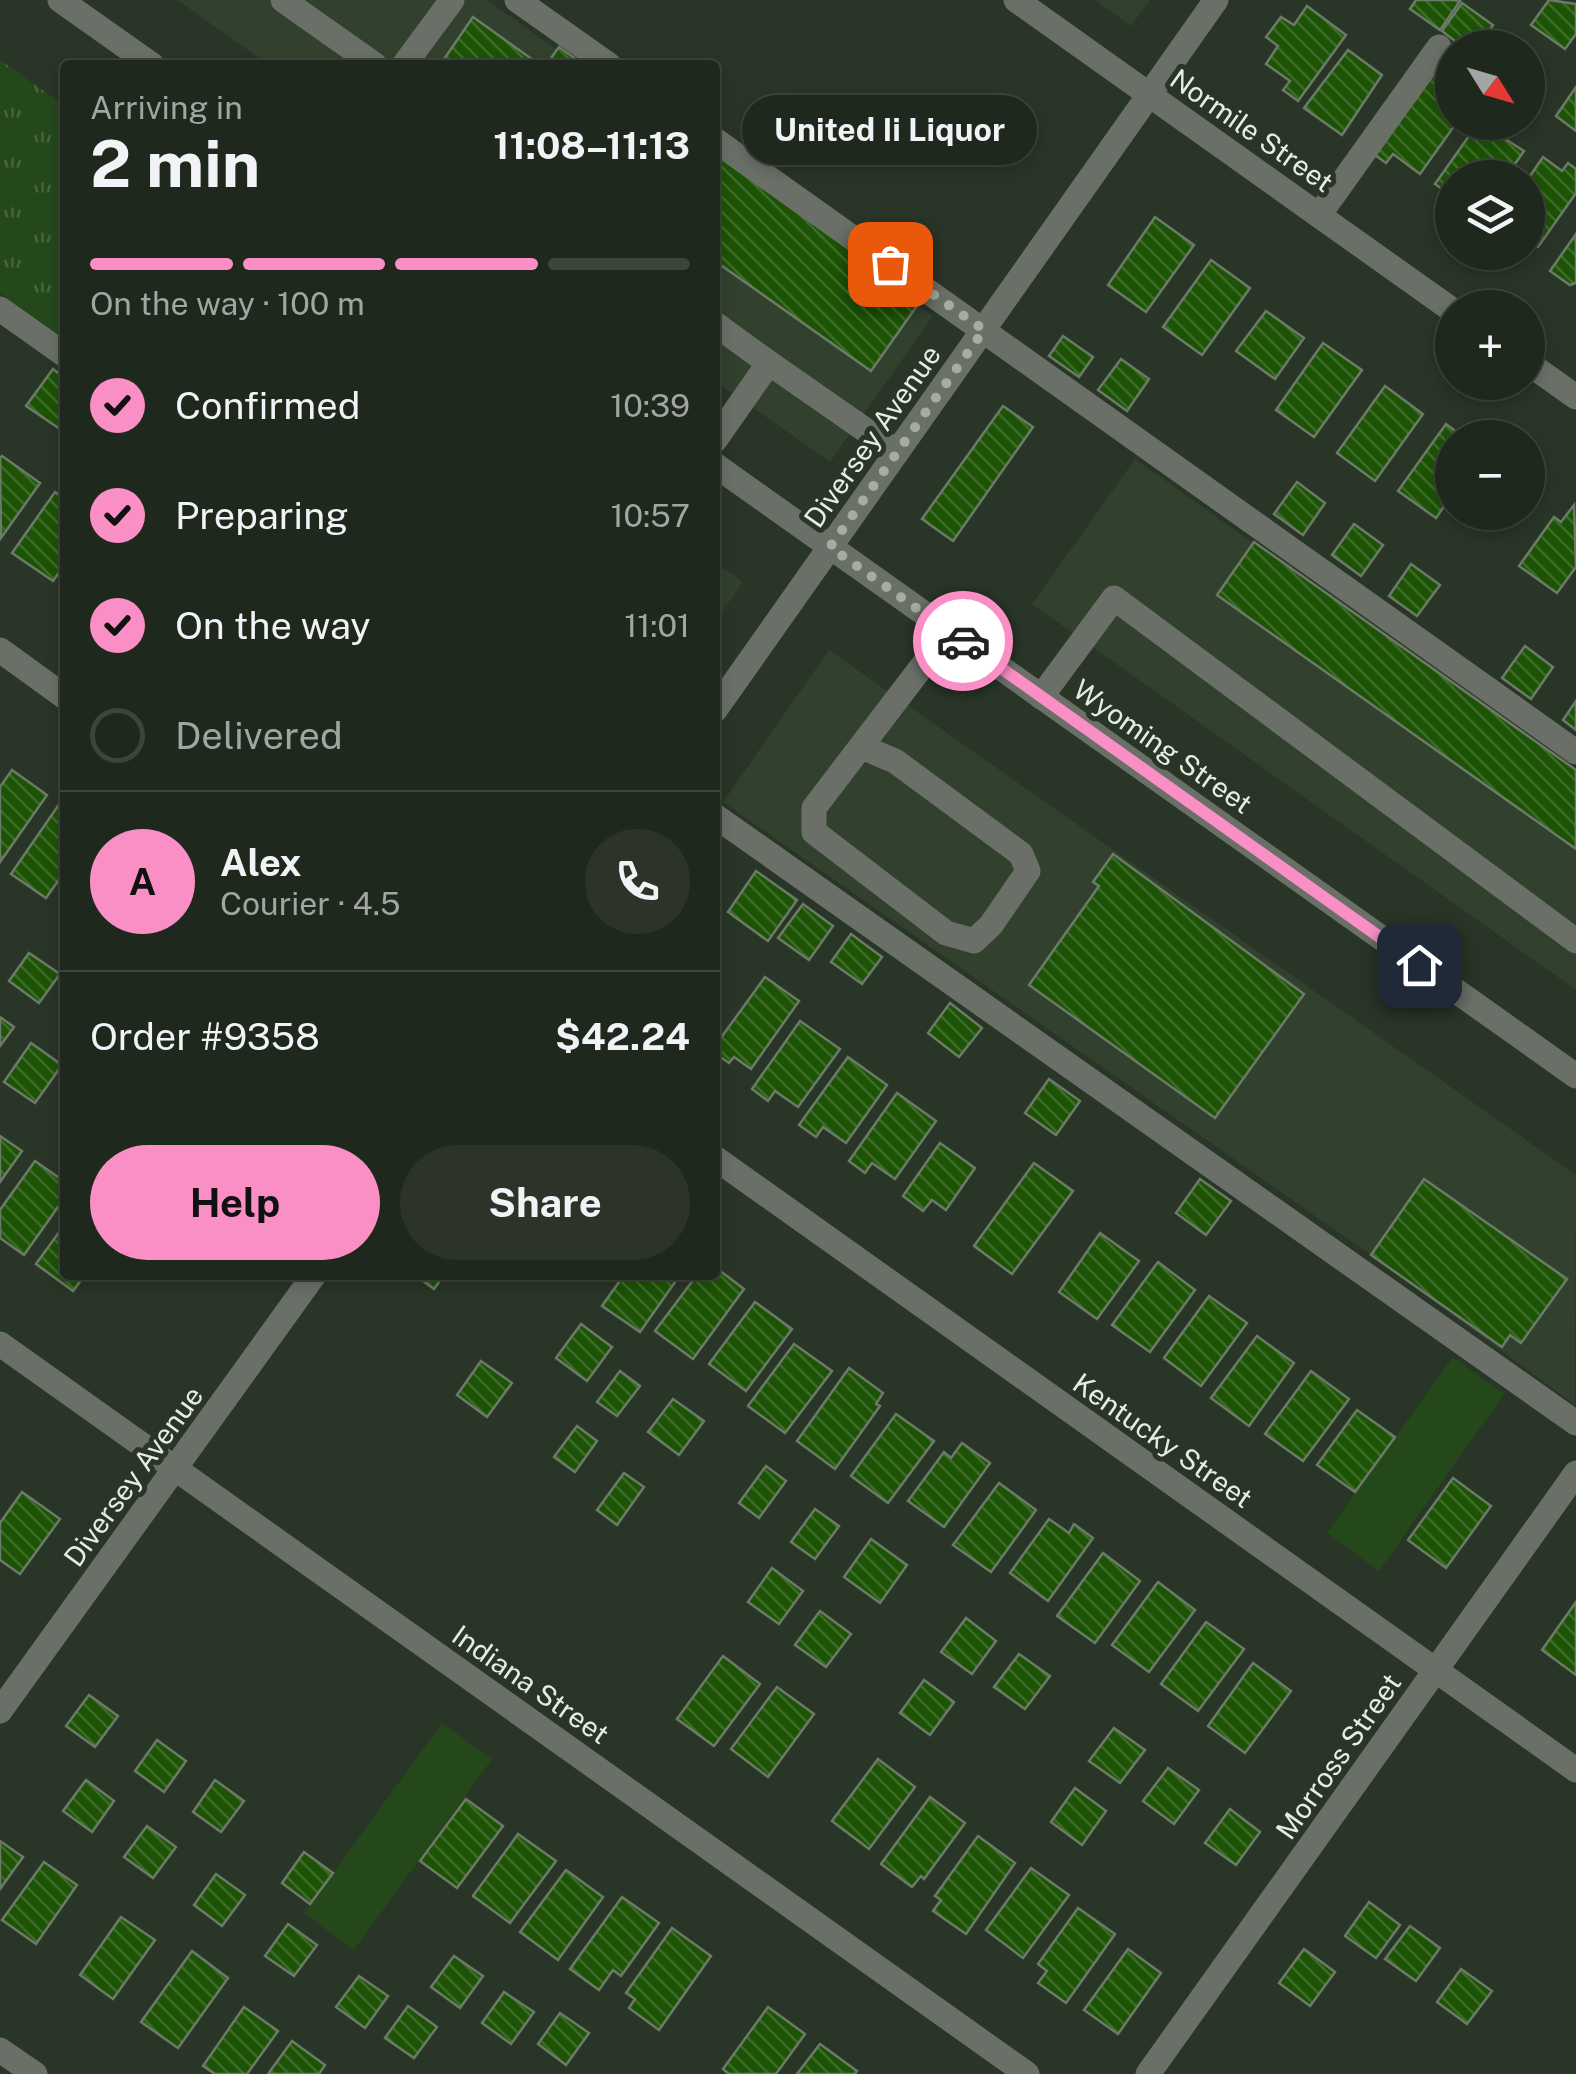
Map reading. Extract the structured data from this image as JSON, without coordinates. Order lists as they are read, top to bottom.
{
  "streets": {
    "street": [
      "Normile Street",
      "Diversey Avenue",
      "Wyoming Street",
      "Kentucky Street",
      "Indiana Street",
      "Morross Street"
    ]
  },
  "crossings": [
    ["Normile Street", "Diversey Avenue"],
    ["Diversey Avenue", "Wyoming Street"],
    ["Diversey Avenue", "Indiana Street"],
    ["Kentucky Street", "Morross Street"]
  ],
  "places": ["United Ii Liquor"],
  "north": "bottom right",
  "page": {
    "map_buttons": ["+", "−"],
    "heading": ["2 min", "Arriving in", "11:08–11:13"],
    "panel": [
      "Alex",
      "Courier · 4.5",
      "Order #9358",
      "$42.24"
    ],
    "bubble": "United Ii Liquor",
    "bar": "On the way · 100 m",
    "list": [
      ["Confirmed", "10:39"],
      ["Preparing", "10:57"],
      ["On the way", "11:01"],
      "Delivered"
    ],
    "round": "A",
    "buttons": ["Help", "Share"]
  }
}
